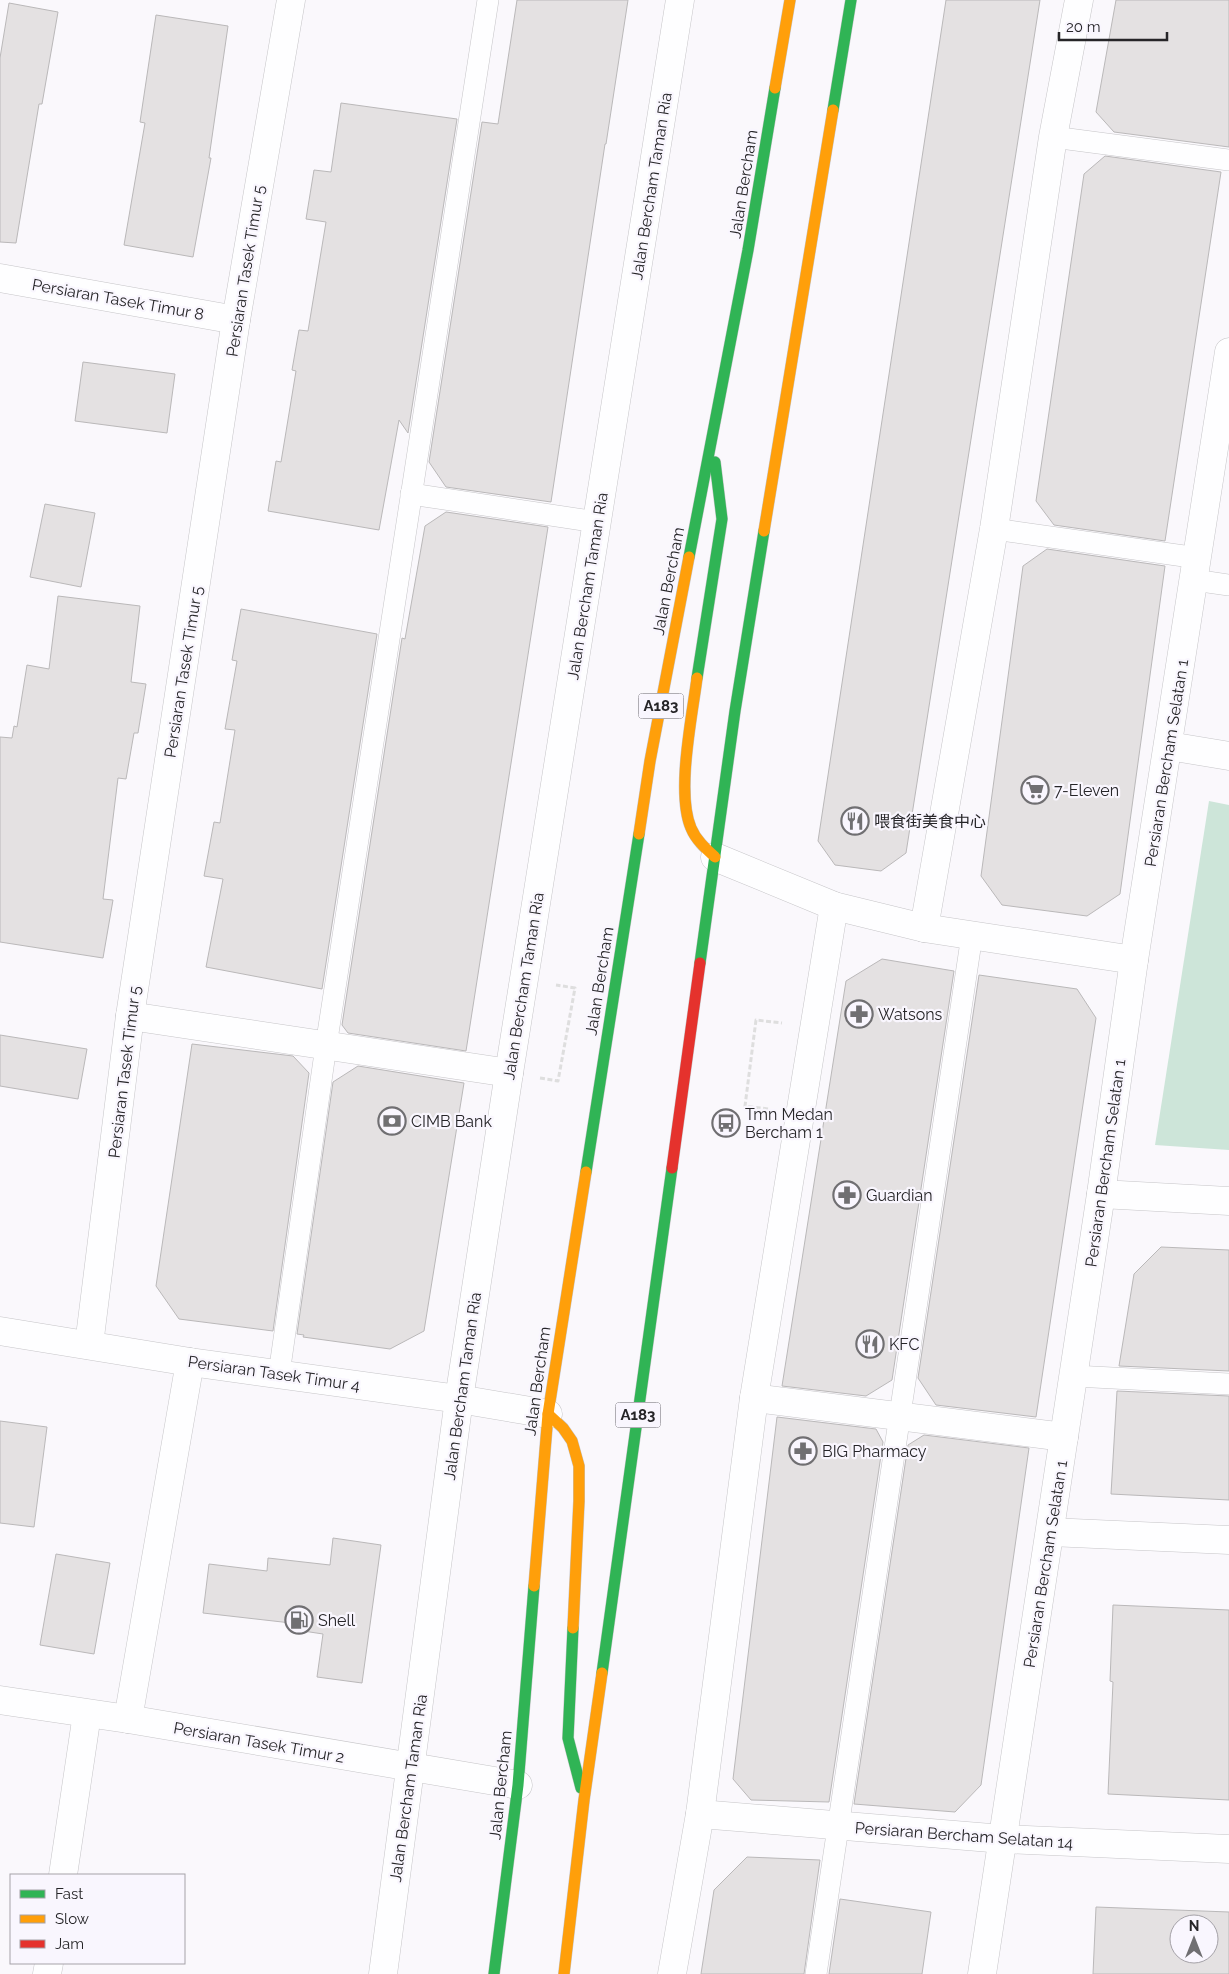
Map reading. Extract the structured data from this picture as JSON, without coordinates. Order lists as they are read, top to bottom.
{
  "streets": {
    "main road": ["Jalan Bercham", "A183"],
    "street": [
      "Jalan Bercham Taman Ria",
      "Persiaran Tasek Timur 5",
      "Persiaran Tasek Timur 8",
      "Persiaran Bercham Selatan 1",
      "Persiaran Tasek Timur 4",
      "Persiaran Tasek Timur 2",
      "Persiaran Bercham Selatan 14"
    ]
  },
  "crossings": [
    ["Jalan Bercham", "Persiaran Tasek Timur 4"],
    ["Jalan Bercham", "Persiaran Tasek Timur 2"],
    ["Jalan Bercham Taman Ria", "Persiaran Tasek Timur 4"],
    ["Jalan Bercham Taman Ria", "Persiaran Tasek Timur 2"],
    ["Persiaran Tasek Timur 5", "Persiaran Tasek Timur 8"],
    ["Persiaran Tasek Timur 5", "Persiaran Tasek Timur 4"],
    ["Persiaran Bercham Selatan 1", "Persiaran Bercham Selatan 14"]
  ],
  "places": {
    "supermarket": ["7-Eleven"],
    "restaurant": ["喂食街美食中心", "KFC"],
    "pharmacy": ["Watsons", "Guardian", "BIG Pharmacy"],
    "bank": ["CIMB Bank"],
    "bus stop": ["Tmn Medan Bercham 1"],
    "fuel station": ["Shell"]
  },
  "legend": ["Fast", "Slow", "Jam"],
  "scale_bar": "20 m",
  "north": "top"
}
